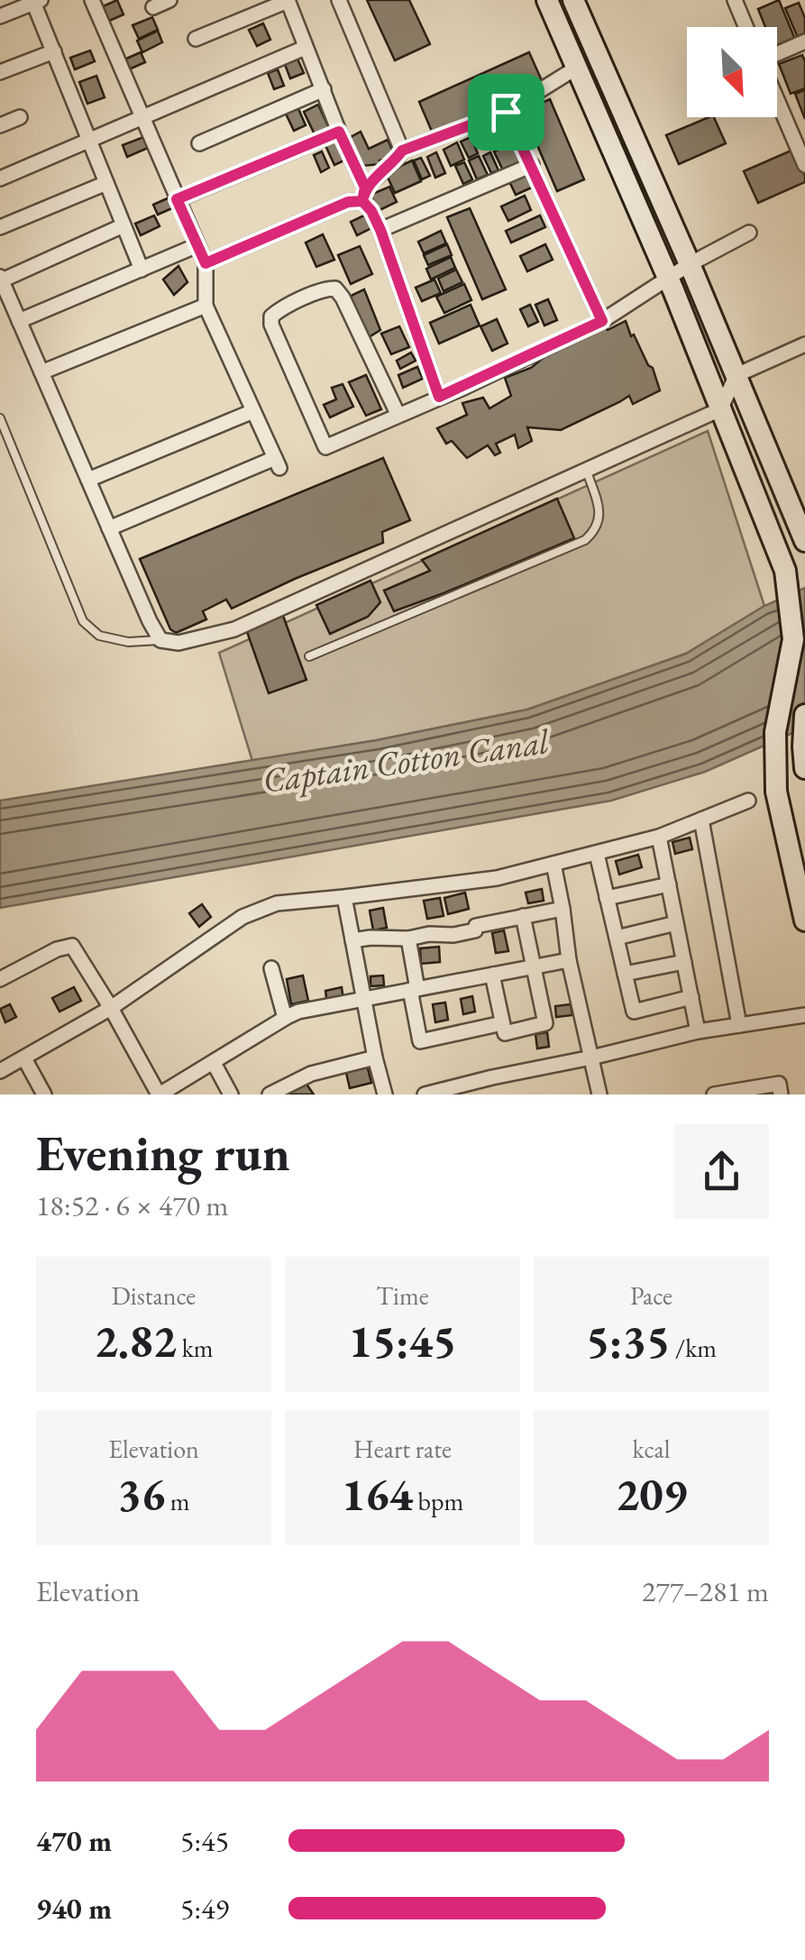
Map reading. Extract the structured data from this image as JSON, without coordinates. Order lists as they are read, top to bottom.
{
  "water": ["Captain Cotton Canal"],
  "north": "bottom right",
  "page": {
    "heading": ["Evening run", "18:52 · 6 × 470 m"],
    "stats": [
      ["Distance", "2.82 km"],
      ["Time", "15:45"],
      ["Pace", "5:35 /km"],
      ["Elevation", "36 m"],
      ["Heart rate", "164 bpm"],
      ["kcal", "209"]
    ],
    "chart": ["Elevation", "277–281 m"],
    "list": [
      {
        "name": "470 m",
        "note": "5:45"
      },
      {
        "name": "940 m",
        "note": "5:49"
      }
    ]
  }
}
